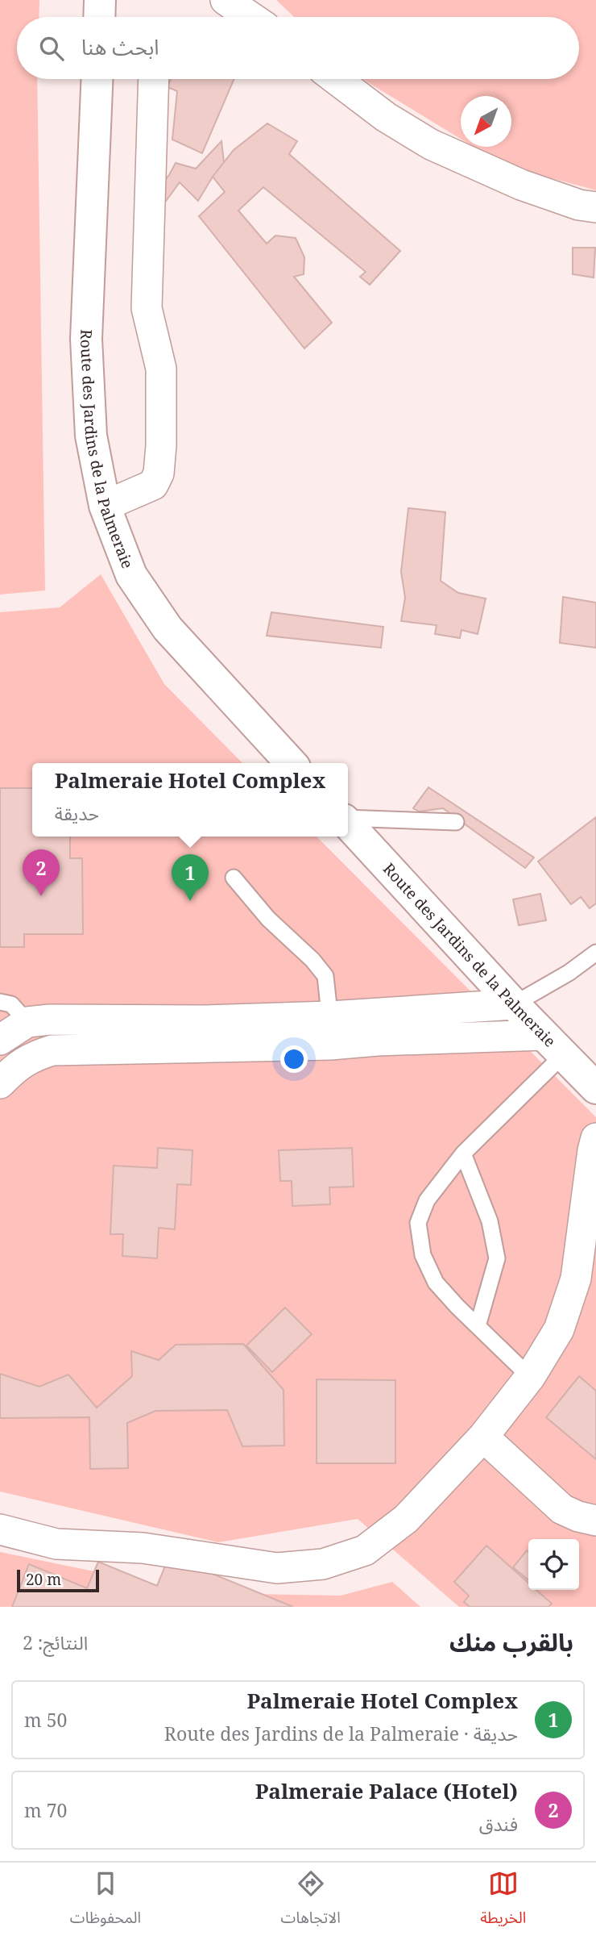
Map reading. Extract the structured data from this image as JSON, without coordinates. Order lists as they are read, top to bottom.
{
  "streets": {
    "street": ["Route des Jardins de la Palmeraie"]
  },
  "scale_bar": "20 m",
  "north": "bottom left",
  "page": {
    "search": "ابحث هنا",
    "popup": ["Palmeraie Hotel Complex", "حديقة"],
    "pins": ["2", "1"],
    "scale": "20 m",
    "heading": ["بالقرب منك", "النتائج: 2"],
    "list": [
      {
        "mark": "1",
        "name": "Palmeraie Hotel Complex",
        "note": "حديقة · Route des Jardins de la Palmeraie",
        "value": "50 m"
      },
      {
        "mark": "2",
        "name": "(Hotel) Palmeraie Palace",
        "note": "فندق",
        "value": "70 m"
      }
    ],
    "nav": ["الخريطة", "الاتجاهات", "المحفوظات"]
  }
}
